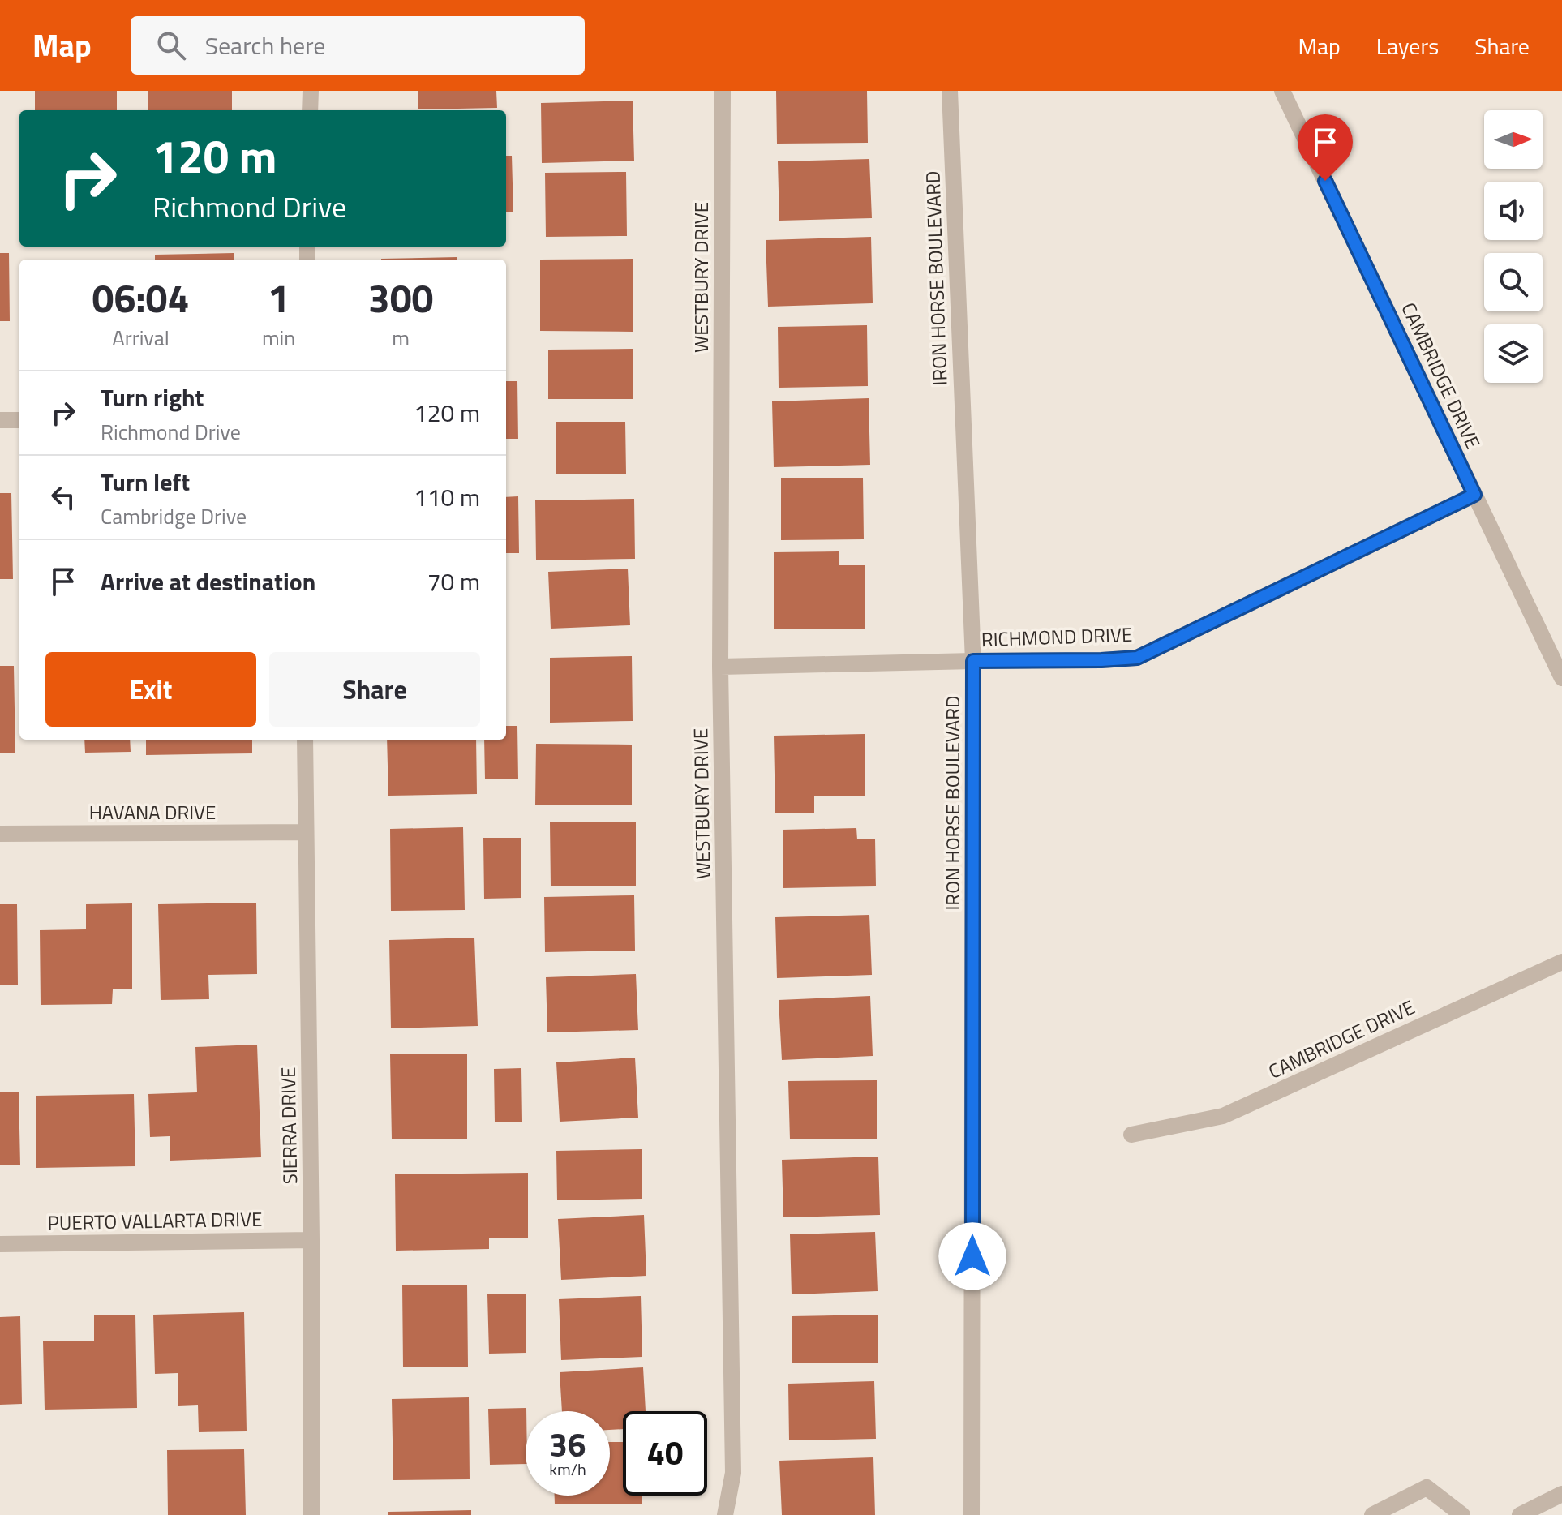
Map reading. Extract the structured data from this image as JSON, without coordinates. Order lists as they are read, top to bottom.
{
  "streets": {
    "street": [
      "WESTBURY DRIVE",
      "IRON HORSE BOULEVARD",
      "CAMBRIDGE DRIVE",
      "RICHMOND DRIVE",
      "HAVANA DRIVE",
      "SIERRA DRIVE",
      "PUERTO VALLARTA DRIVE"
    ]
  },
  "crossings": [
    ["WESTBURY DRIVE", "RICHMOND DRIVE"],
    ["IRON HORSE BOULEVARD", "RICHMOND DRIVE"],
    ["CAMBRIDGE DRIVE", "RICHMOND DRIVE"],
    ["HAVANA DRIVE", "SIERRA DRIVE"],
    ["SIERRA DRIVE", "PUERTO VALLARTA DRIVE"]
  ],
  "north": "right",
  "page": {
    "header": "Map",
    "search": "Search here",
    "nav": ["Map", "Layers", "Share"],
    "turn": ["120 m", "Richmond Drive"],
    "eta": [
      "06:04",
      "Arrival",
      "1",
      "min",
      "300",
      "m"
    ],
    "list": [
      {
        "name": "Turn right",
        "note": "Richmond Drive",
        "value": "120 m"
      },
      {
        "name": "Turn left",
        "note": "Cambridge Drive",
        "value": "110 m"
      },
      {
        "name": "Arrive at destination",
        "value": "70 m"
      }
    ],
    "buttons": ["Exit", "Share"],
    "speed": "36 km/h",
    "limit": "40"
  }
}
